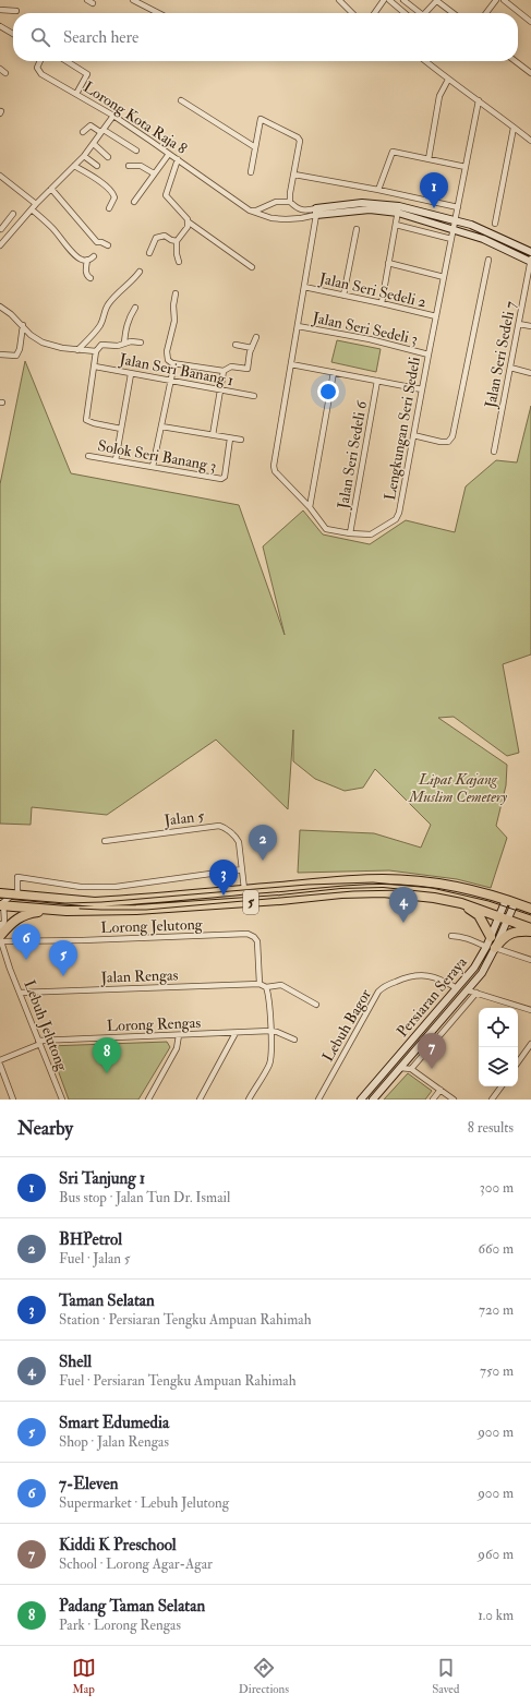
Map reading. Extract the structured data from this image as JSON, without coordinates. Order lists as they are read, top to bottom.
{
  "streets": {
    "highway": ["5"],
    "main road": ["Persiaran Seraya"],
    "street": [
      "Lorong Kota Raja 8",
      "Jalan Seri Sedeli 2",
      "Jalan Seri Sedeli 3",
      "Jalan Seri Sedeli 7",
      "Jalan Seri Banang 1",
      "Lengkungan Seri Sedeli",
      "Jalan Seri Sedeli 6",
      "Solok Seri Banang 3",
      "Jalan 5",
      "Lorong Jelutong",
      "Jalan Rengas",
      "Lorong Rengas",
      "Lebuh Jelutong",
      "Lebuh Bagor"
    ]
  },
  "crossings": [
    ["Lorong Kota Raja 8", "Lengkungan Seri Sedeli"],
    ["Jalan Seri Sedeli 2", "Lengkungan Seri Sedeli"],
    ["Jalan Seri Sedeli 3", "Lengkungan Seri Sedeli"],
    ["Lengkungan Seri Sedeli", "Jalan Seri Sedeli 6"],
    ["Jalan 5", "5"],
    ["5", "Persiaran Seraya"],
    ["Lorong Jelutong", "Jalan Rengas"],
    ["Lorong Jelutong", "Lebuh Jelutong"],
    ["Jalan Rengas", "Lebuh Jelutong"],
    ["Persiaran Seraya", "Lebuh Bagor"],
    ["Lorong Rengas", "Lebuh Jelutong"]
  ],
  "parks": ["Lipat Kajang Muslim Cemetery"],
  "page": {
    "search": "Search here",
    "pins": [
      "1",
      "2",
      "3",
      "4",
      "6",
      "5",
      "7",
      "8"
    ],
    "heading": ["Nearby", "8 results"],
    "list": [
      {
        "mark": "1",
        "name": "Sri Tanjung 1",
        "note": "Bus stop · Jalan Tun Dr. Ismail",
        "value": "300 m"
      },
      {
        "mark": "2",
        "name": "BHPetrol",
        "note": "Fuel · Jalan 5",
        "value": "660 m"
      },
      {
        "mark": "3",
        "name": "Taman Selatan",
        "note": "Station · Persiaran Tengku Ampuan Rahimah",
        "value": "720 m"
      },
      {
        "mark": "4",
        "name": "Shell",
        "note": "Fuel · Persiaran Tengku Ampuan Rahimah",
        "value": "750 m"
      },
      {
        "mark": "5",
        "name": "Smart Edumedia",
        "note": "Shop · Jalan Rengas",
        "value": "900 m"
      },
      {
        "mark": "6",
        "name": "7-Eleven",
        "note": "Supermarket · Lebuh Jelutong",
        "value": "900 m"
      },
      {
        "mark": "7",
        "name": "Kiddi K Preschool",
        "note": "School · Lorong Agar-Agar",
        "value": "960 m"
      },
      {
        "mark": "8",
        "name": "Padang Taman Selatan",
        "note": "Park · Lorong Rengas",
        "value": "1.0 km"
      }
    ],
    "nav": ["Map", "Directions", "Saved"]
  }
}
